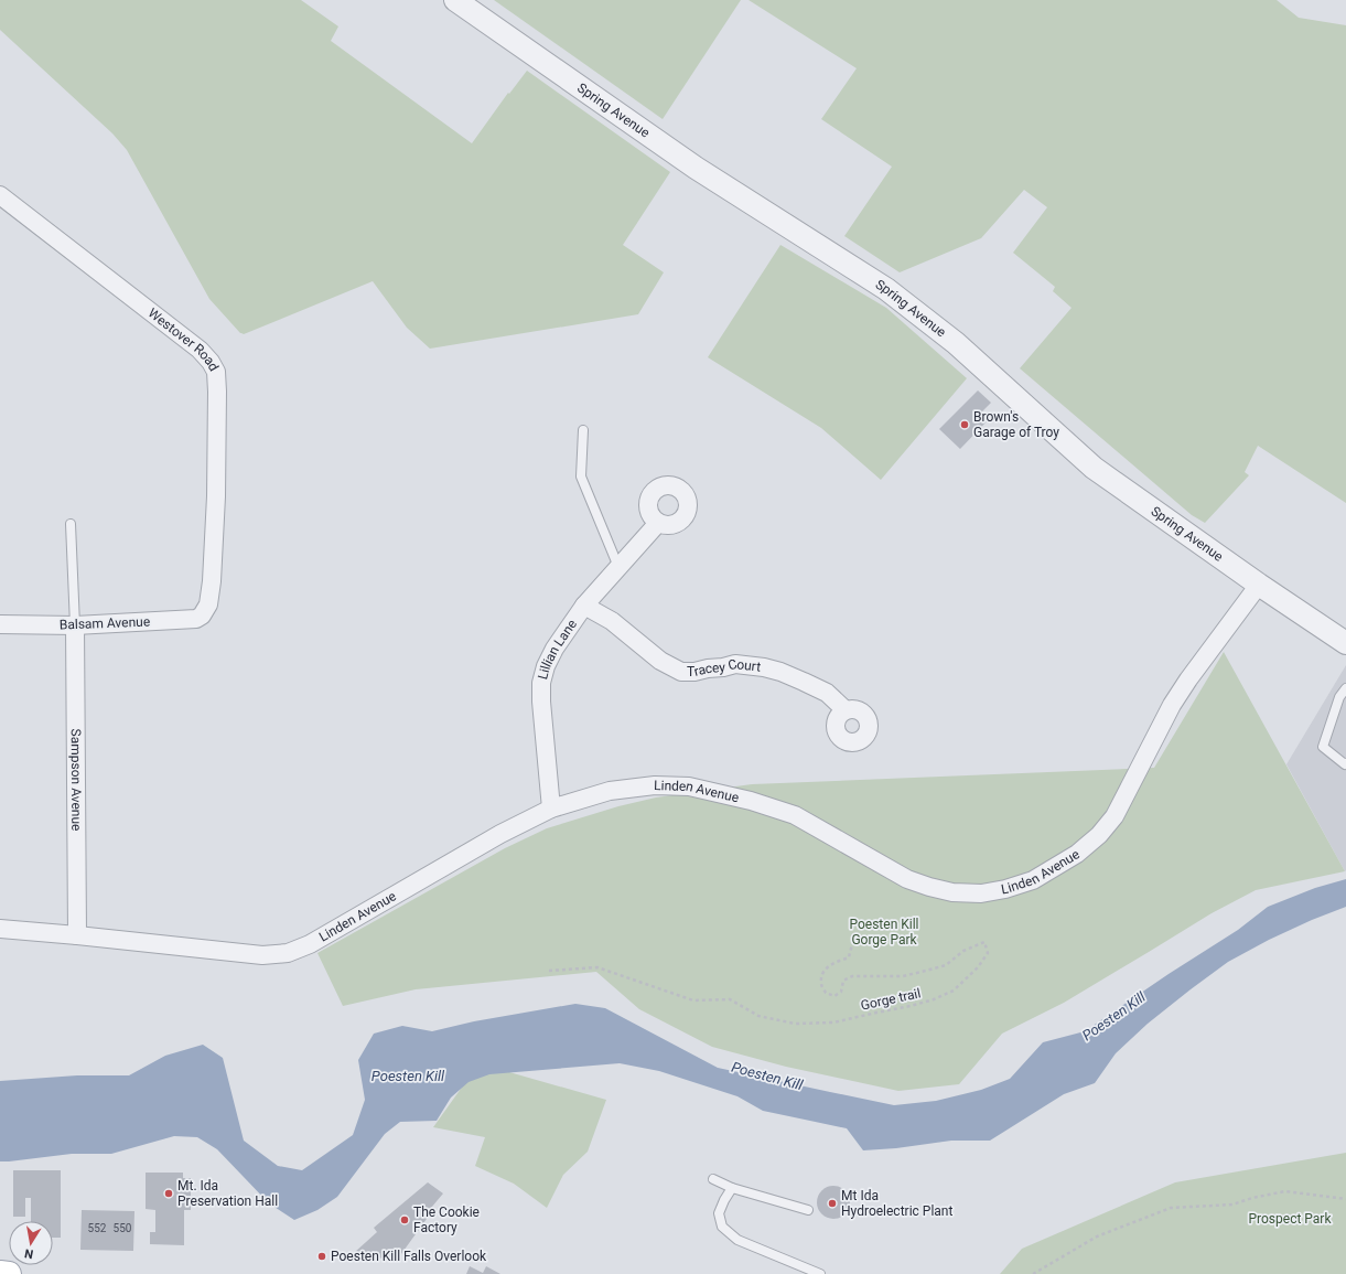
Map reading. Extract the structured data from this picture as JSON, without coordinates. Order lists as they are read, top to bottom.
{
  "streets": {
    "street": [
      "Spring Avenue",
      "Westover Road",
      "Balsam Avenue",
      "Lillian Lane",
      "Tracey Court",
      "Sampson Avenue",
      "Linden Avenue"
    ],
    "path": ["Gorge trail"]
  },
  "crossings": [
    ["Spring Avenue", "Linden Avenue"],
    ["Westover Road", "Balsam Avenue"],
    ["Balsam Avenue", "Sampson Avenue"],
    ["Lillian Lane", "Tracey Court"],
    ["Lillian Lane", "Linden Avenue"],
    ["Sampson Avenue", "Linden Avenue"]
  ],
  "water": ["Poesten Kill"],
  "parks": ["Poesten Kill Gorge Park", "Prospect Park"],
  "places": [
    "Brown's Garage of Troy",
    "Mt. Ida Preservation Hall",
    "Mt Ida Hydroelectric Plant",
    "The Cookie Factory",
    "Poesten Kill Falls Overlook"
  ],
  "house_numbers": ["552", "550"],
  "north": "bottom"
}
